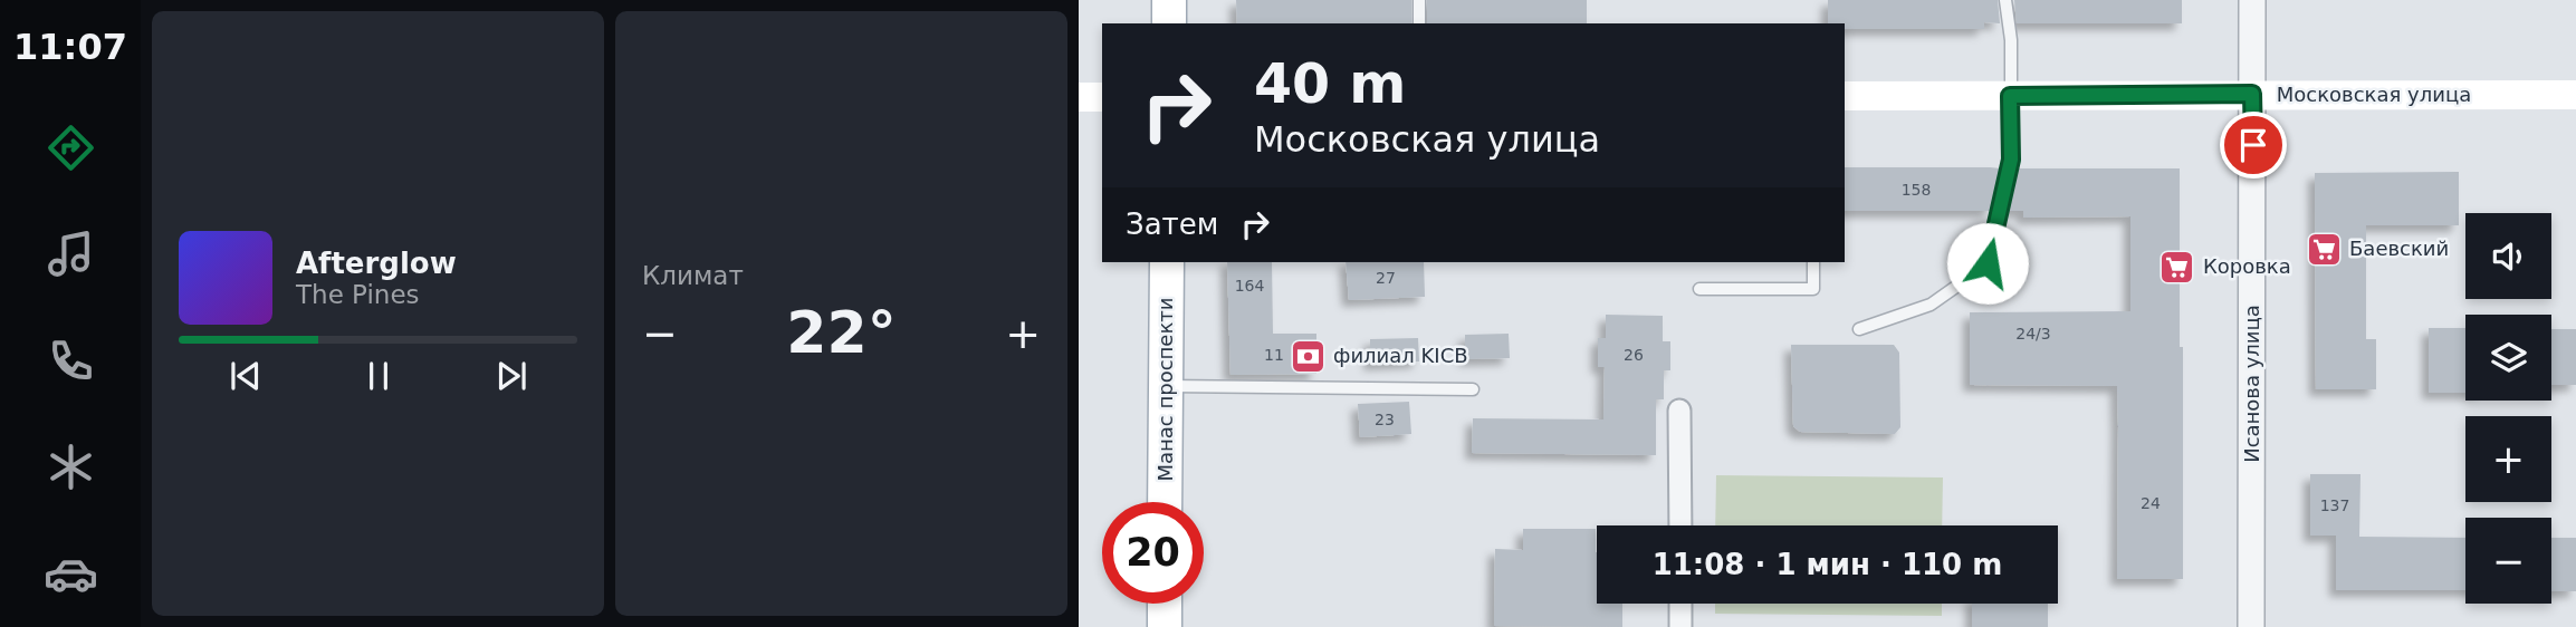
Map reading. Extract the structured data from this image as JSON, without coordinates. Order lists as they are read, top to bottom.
{
  "streets": {
    "main road": ["Московская улица", "Манас проспекти"],
    "street": ["Исанова улица"]
  },
  "crossings": [
    ["Московская улица", "Исанова улица"]
  ],
  "places": {
    "supermarket": ["Баевский", "Коровка"],
    "bank": ["филиал KICB"]
  },
  "house_numbers": [
    "158",
    "27",
    "164",
    "24/3",
    "11",
    "26",
    "23",
    "24",
    "137"
  ],
  "page": {
    "tabs": "11:07",
    "tile": "Климат",
    "turn": ["40 m", "Московская улица"],
    "then": "Затем",
    "map_buttons": ["+", "−"],
    "song": ["Afterglow", "The Pines"],
    "heat": ["−", "22°", "+"],
    "limit": "20",
    "trip": "11:08 · 1 мин · 110 m"
  }
}
